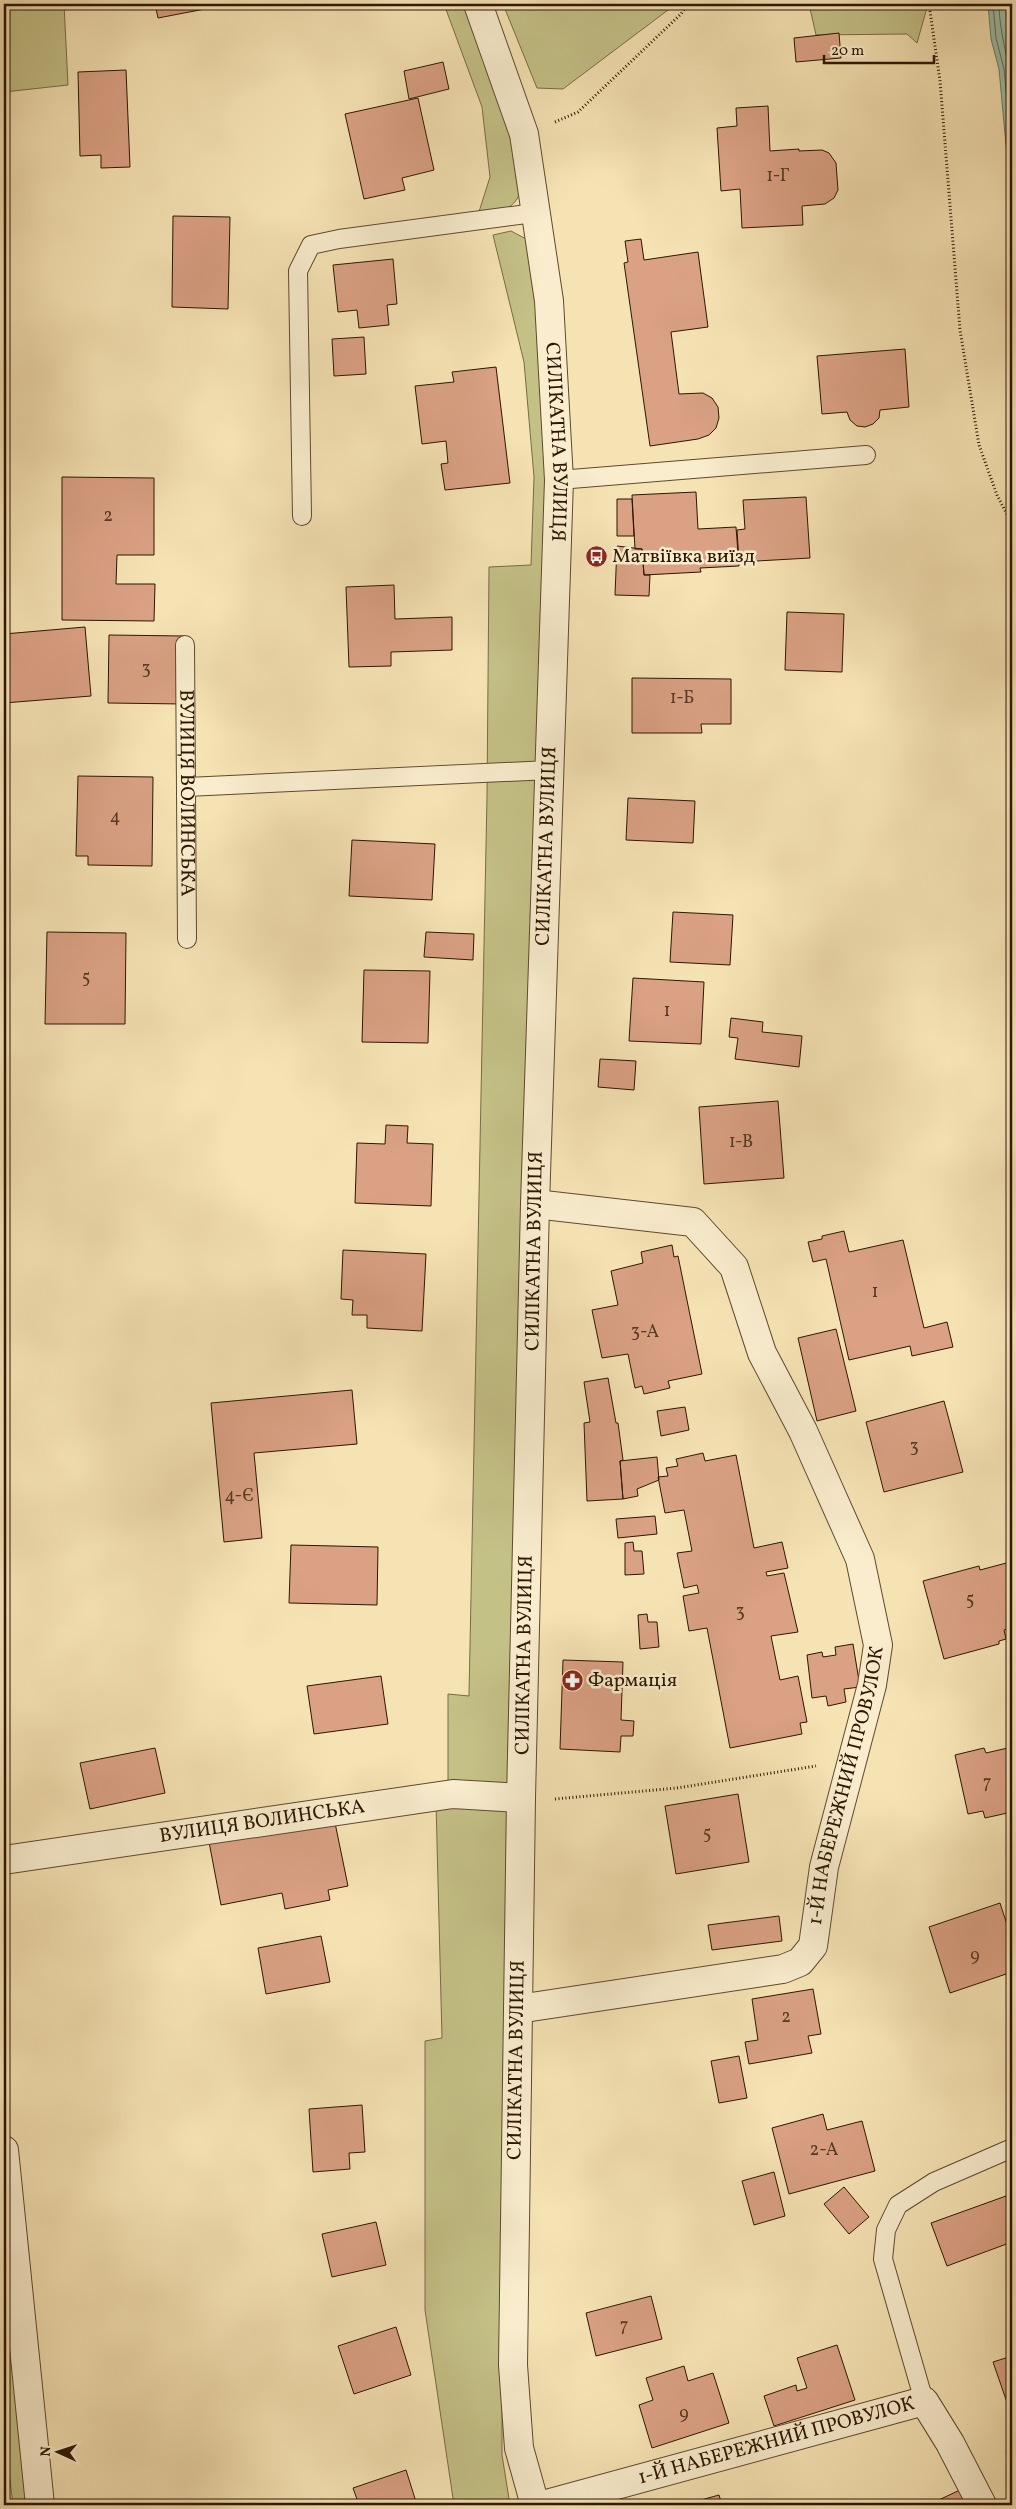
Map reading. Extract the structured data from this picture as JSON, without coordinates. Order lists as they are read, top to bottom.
{
  "streets": {
    "street": ["СИЛІКАТНА ВУЛИЦЯ", "ВУЛИЦЯ ВОЛИНСЬКА", "1-Й НАБЕРЕЖНИЙ ПРОВУЛОК"]
  },
  "crossings": [
    ["СИЛІКАТНА ВУЛИЦЯ", "ВУЛИЦЯ ВОЛИНСЬКА"],
    ["СИЛІКАТНА ВУЛИЦЯ", "1-Й НАБЕРЕЖНИЙ ПРОВУЛОК"]
  ],
  "places": {
    "bus stop": ["Матвіївка виїзд"],
    "pharmacy": ["Фармація"]
  },
  "house_numbers": [
    "1-Г",
    "2",
    "3",
    "1-Б",
    "4",
    "5",
    "1",
    "1-В",
    "1",
    "3-А",
    "3",
    "4-Є",
    "5",
    "3",
    "7",
    "5",
    "9",
    "2",
    "2-А",
    "7",
    "9"
  ],
  "scale_bar": "20 m",
  "north": "left"
}
